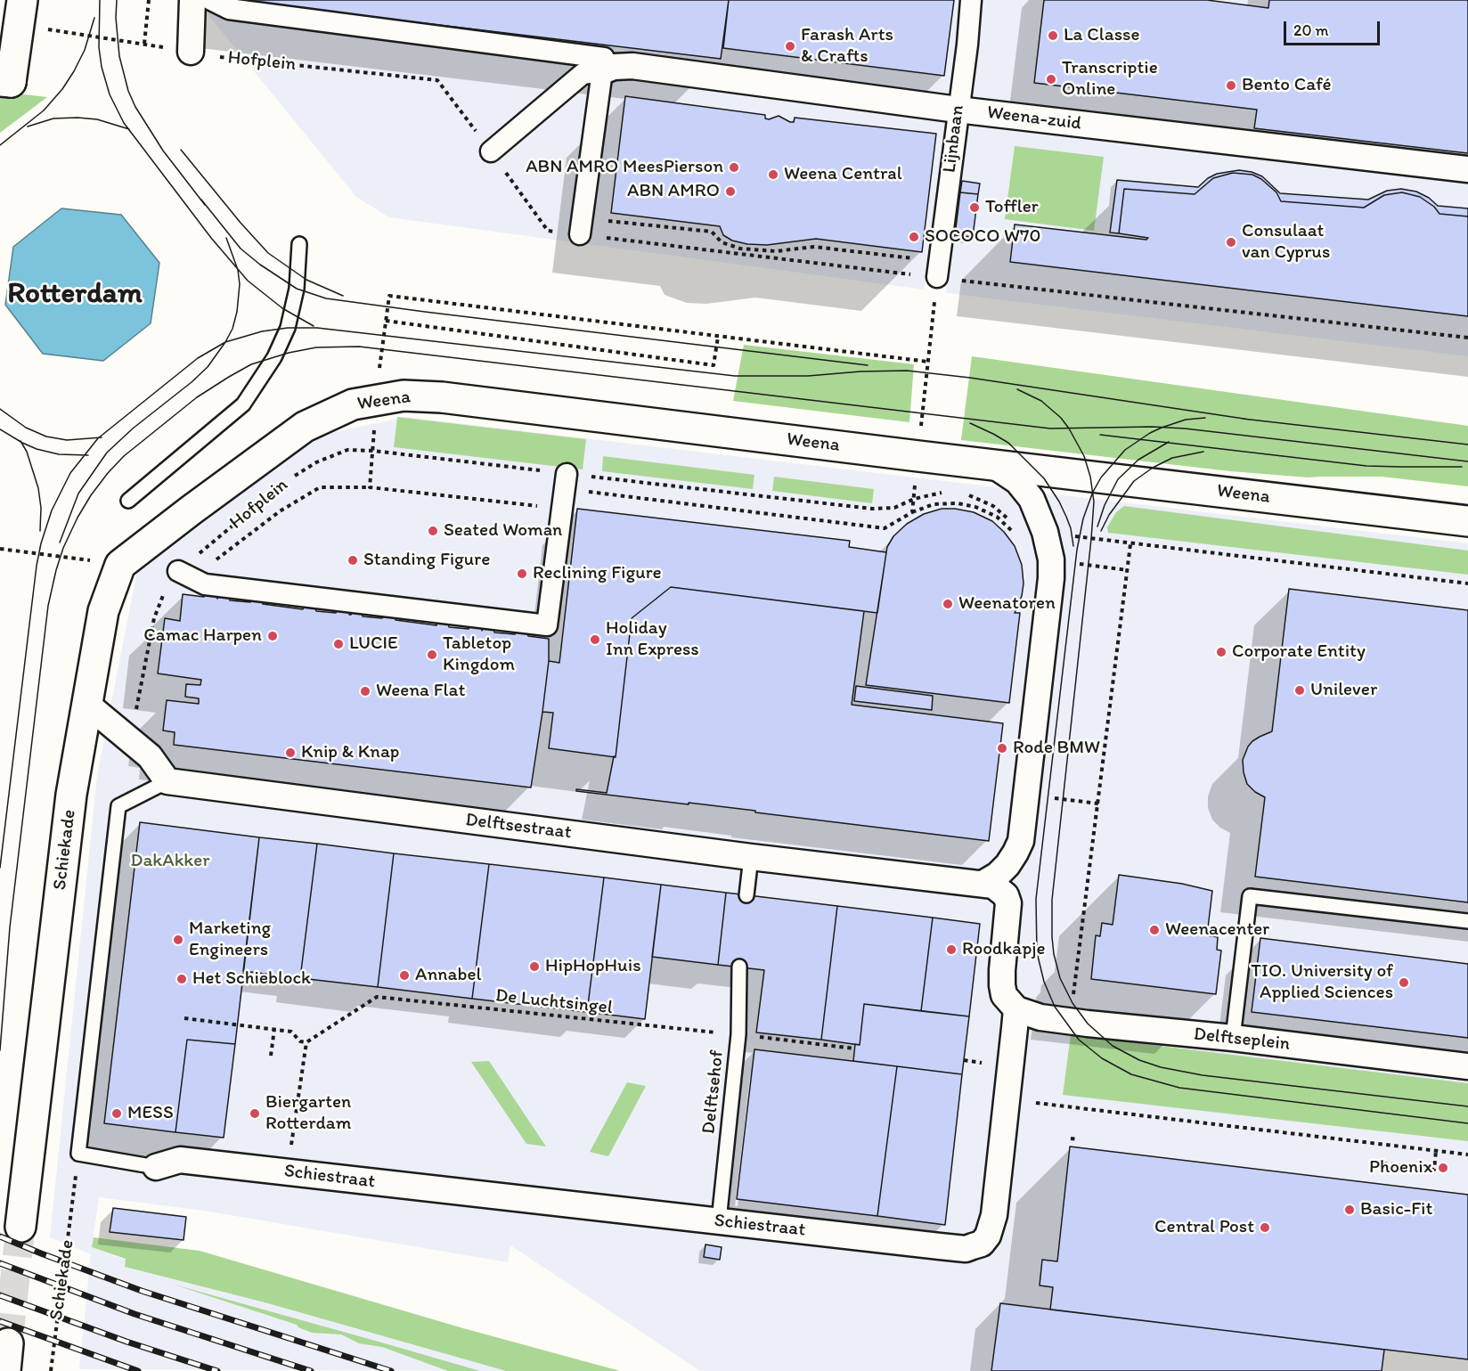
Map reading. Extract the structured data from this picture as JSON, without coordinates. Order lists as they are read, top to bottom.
{
  "streets": {
    "main road": ["Weena", "Schiekade"],
    "street": [
      "Weena-zuid",
      "Lijnbaan",
      "Delftsestraat",
      "Delftseplein",
      "Schiestraat"
    ],
    "lane": ["Delftsehof"],
    "path": ["Hofplein", "De Luchtsingel"]
  },
  "crossings": [
    ["Weena-zuid", "Lijnbaan"],
    ["Weena", "Schiekade"],
    ["De Luchtsingel", "Delftsehof"],
    ["Delftseplein", "Schiestraat"],
    ["Delftsehof", "Schiestraat"]
  ],
  "districts": ["Rotterdam"],
  "parks": ["DakAkker"],
  "places": [
    "La Classe",
    "Farash Arts & Crafts",
    "Transcriptie Online",
    "Bento Café",
    "ABN AMRO MeesPierson",
    "Weena Central",
    "ABN AMRO",
    "Toffler",
    "SOCOCO W70",
    "Consulaat van Cyprus",
    "Seated Woman",
    "Standing Figure",
    "Reclining Figure",
    "Weenatoren",
    "Camac Harpen",
    "Holiday Inn Express",
    "LUCIE",
    "Corporate Entity",
    "Tabletop Kingdom",
    "Unilever",
    "Weena Flat",
    "Rode BMW",
    "Knip & Knap",
    "Weenacenter",
    "Marketing Engineers",
    "Roodkapje",
    "HipHopHuis",
    "Annabel",
    "Het Schieblock",
    "TIO. University of Applied Sciences",
    "MESS",
    "Biergarten Rotterdam",
    "Phoenix",
    "Basic-Fit",
    "Central Post"
  ],
  "scale_bar": "20 m"
}
